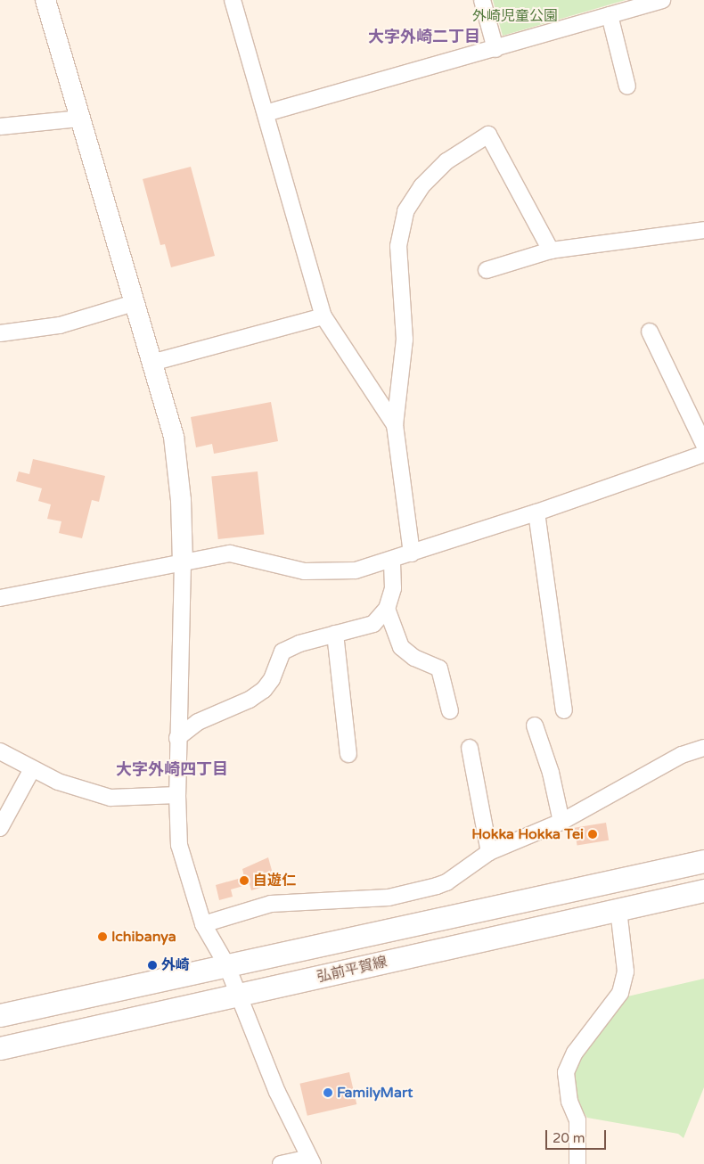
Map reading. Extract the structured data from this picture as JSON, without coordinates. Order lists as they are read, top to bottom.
{
  "streets": {
    "main road": ["弘前平賀線"]
  },
  "districts": ["大字外崎二丁目", "大字外崎四丁目"],
  "parks": ["外崎児童公園"],
  "places": [
    "Hokka Hokka Tei",
    "自遊仁",
    "Ichibanya",
    "外崎",
    "FamilyMart"
  ],
  "scale_bar": "20 m"
}
